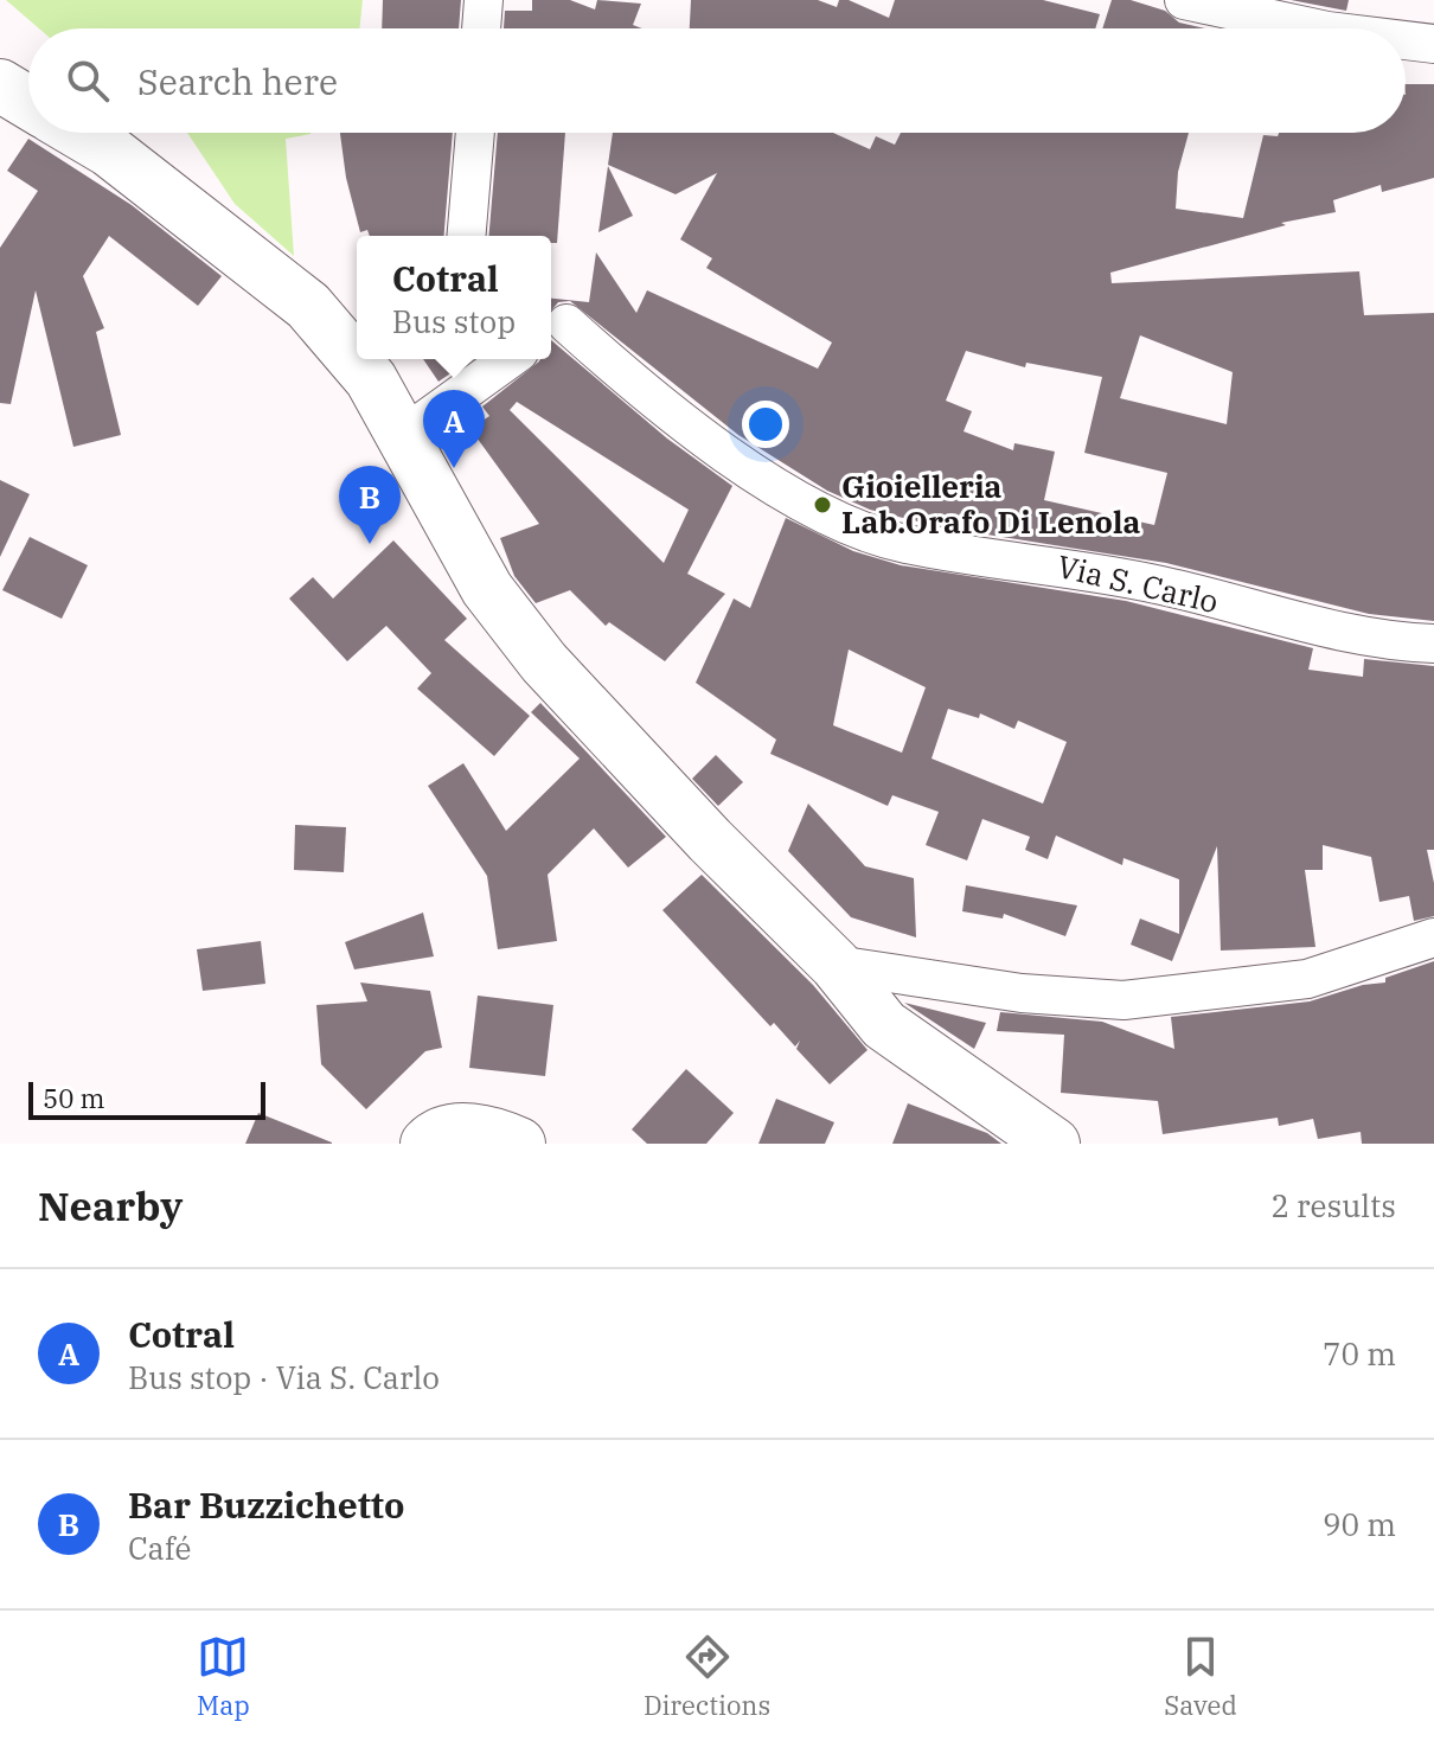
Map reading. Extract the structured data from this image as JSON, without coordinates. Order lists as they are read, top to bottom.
{
  "streets": {
    "street": ["Via S. Carlo"]
  },
  "places": ["Gioielleria Lab.Orafo Di Lenola"],
  "scale_bar": "50 m",
  "page": {
    "search": "Search here",
    "popup": ["Cotral", "Bus stop"],
    "pins": ["A", "B"],
    "scale": "50 m",
    "heading": ["Nearby", "2 results"],
    "list": [
      {
        "mark": "A",
        "name": "Cotral",
        "note": "Bus stop · Via S. Carlo",
        "value": "70 m"
      },
      {
        "mark": "B",
        "name": "Bar Buzzichetto",
        "note": "Café",
        "value": "90 m"
      }
    ],
    "nav": ["Map", "Directions", "Saved"]
  }
}
